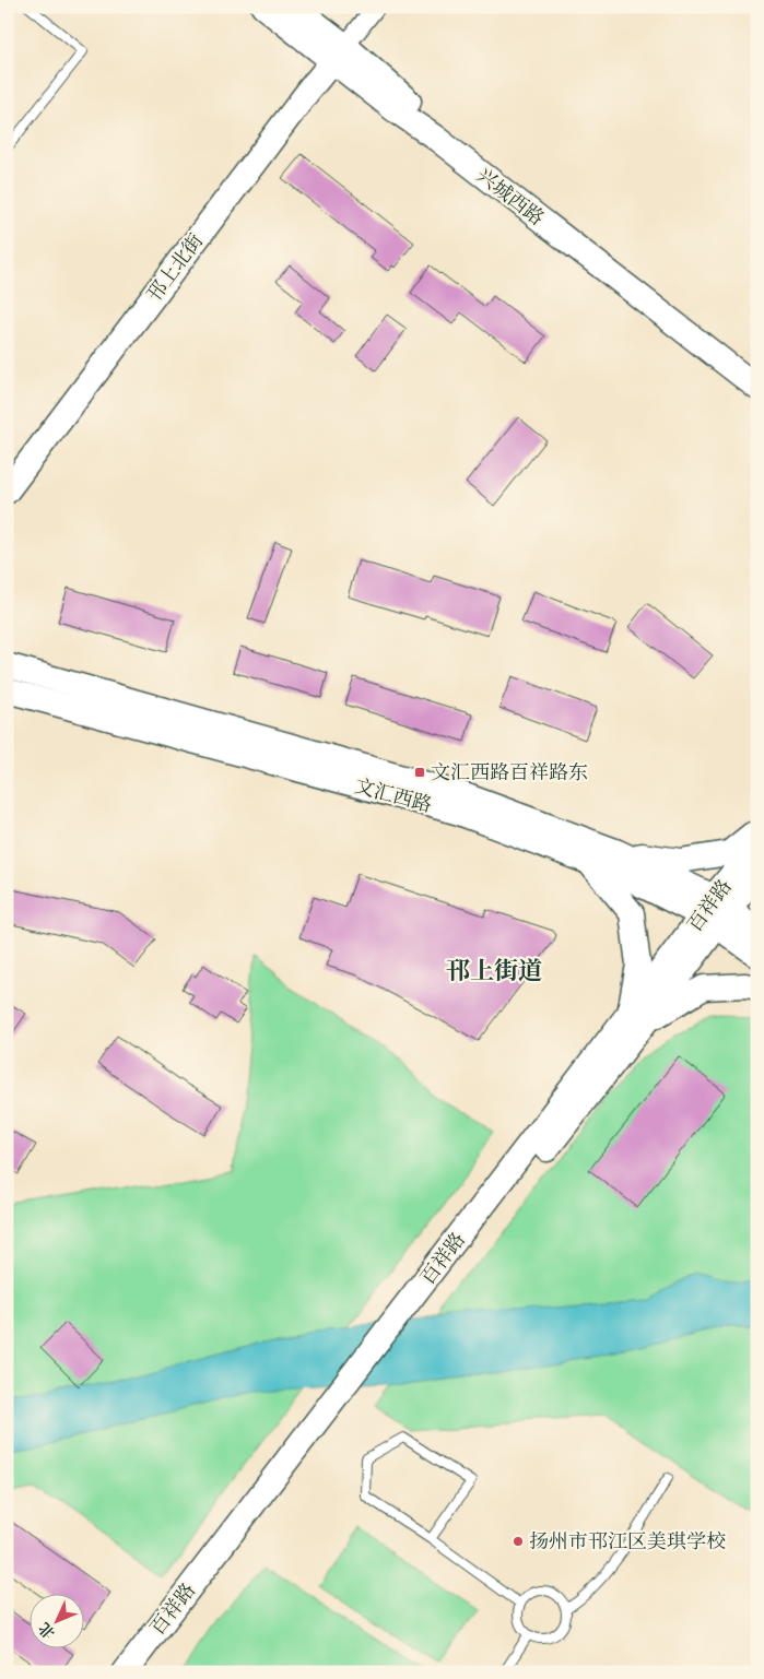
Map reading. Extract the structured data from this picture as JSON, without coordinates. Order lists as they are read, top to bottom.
{
  "streets": {
    "street": [
      "兴城西路",
      "邗上北街",
      "文汇西路",
      "百祥路"
    ]
  },
  "crossings": [
    ["兴城西路", "邗上北街"],
    ["文汇西路", "百祥路"]
  ],
  "districts": ["邗上街道"],
  "places": {
    "transit": ["文汇西路百祥路东"],
    "other": ["扬州市邗江区美琪学校"]
  },
  "north": "bottom left"
}
